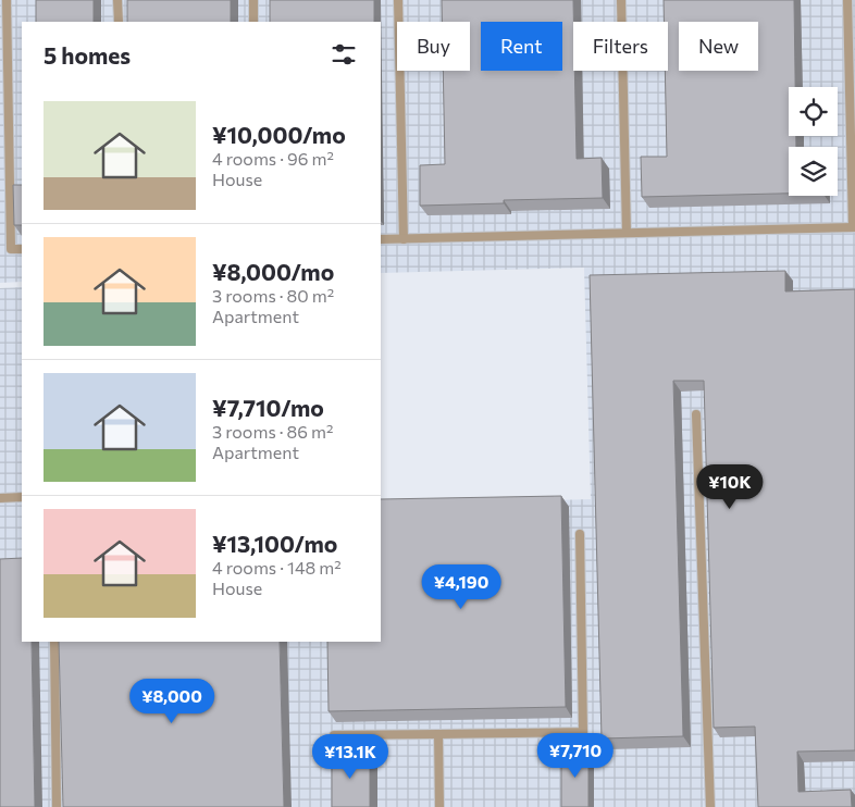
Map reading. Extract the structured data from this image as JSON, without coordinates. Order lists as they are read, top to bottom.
{
  "page": {
    "chip": [
      "Buy",
      "Rent",
      "Filters",
      "New"
    ],
    "heading": "5 homes",
    "list": [
      {
        "name": "¥10,000/mo",
        "note": "4 rooms · 96 m² · House"
      },
      {
        "name": "¥8,000/mo",
        "note": "3 rooms · 80 m² · Apartment"
      },
      {
        "name": "¥7,710/mo",
        "note": "3 rooms · 86 m² · Apartment"
      },
      {
        "name": "¥13,100/mo",
        "note": "4 rooms · 148 m² · House"
      }
    ],
    "price": [
      "¥10K",
      "¥4,190",
      "¥8,000",
      "¥7,710",
      "¥13.1K"
    ]
  }
}
